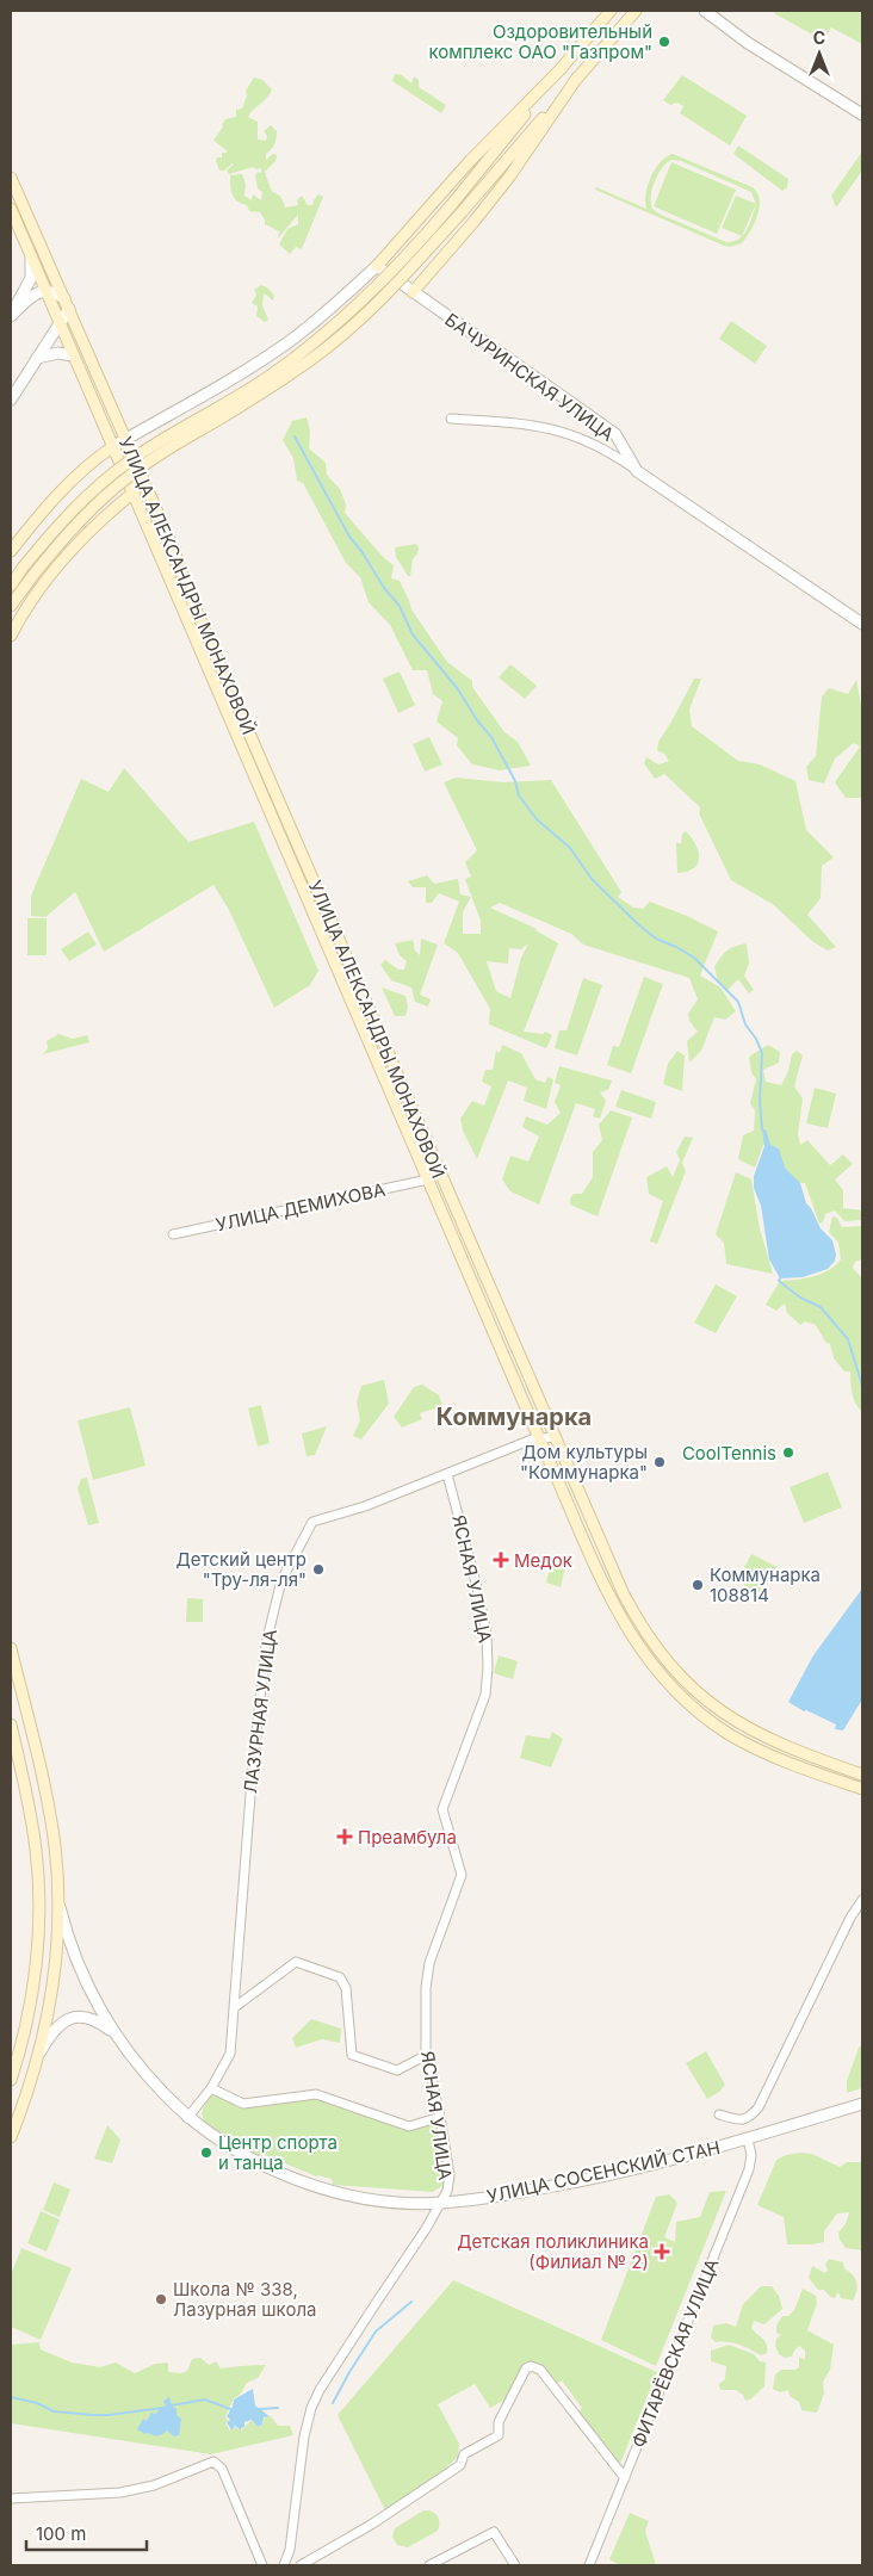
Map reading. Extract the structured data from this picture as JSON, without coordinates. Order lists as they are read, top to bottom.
{
  "streets": {
    "main road": ["УЛИЦА АЛЕКСАНДРЫ МОНАХОВОЙ"],
    "street": [
      "БАЧУРИНСКАЯ УЛИЦА",
      "УЛИЦА ДЕМИХОВА",
      "ЯСНАЯ УЛИЦА",
      "ЛАЗУРНАЯ УЛИЦА",
      "УЛИЦА СОСЕНСКИЙ СТАН",
      "ФИТАРЁВСКАЯ УЛИЦА"
    ]
  },
  "crossings": [
    ["УЛИЦА АЛЕКСАНДРЫ МОНАХОВОЙ", "УЛИЦА ДЕМИХОВА"],
    ["УЛИЦА АЛЕКСАНДРЫ МОНАХОВОЙ", "ЛАЗУРНАЯ УЛИЦА"],
    ["ЯСНАЯ УЛИЦА", "ЛАЗУРНАЯ УЛИЦА"],
    ["ЯСНАЯ УЛИЦА", "УЛИЦА СОСЕНСКИЙ СТАН"],
    ["ЛАЗУРНАЯ УЛИЦА", "УЛИЦА СОСЕНСКИЙ СТАН"],
    ["УЛИЦА СОСЕНСКИЙ СТАН", "ФИТАРЁВСКАЯ УЛИЦА"]
  ],
  "districts": ["Коммунарка"],
  "places": {
    "other": [
      "Оздоровительный комплекс ОАО \"Газпром\"",
      "CoolTennis",
      "Дом культуры \"Коммунарка\"",
      "Детский центр \"Тру-ля-ля\"",
      "Коммунарка 108814",
      "Центр спорта и танца",
      "Школа № 338, Лазурная школа"
    ],
    "health": ["Медок", "Преамбула", "Детская поликлиника (Филиал № 2)"]
  },
  "scale_bar": "100 m",
  "north": "top"
}
